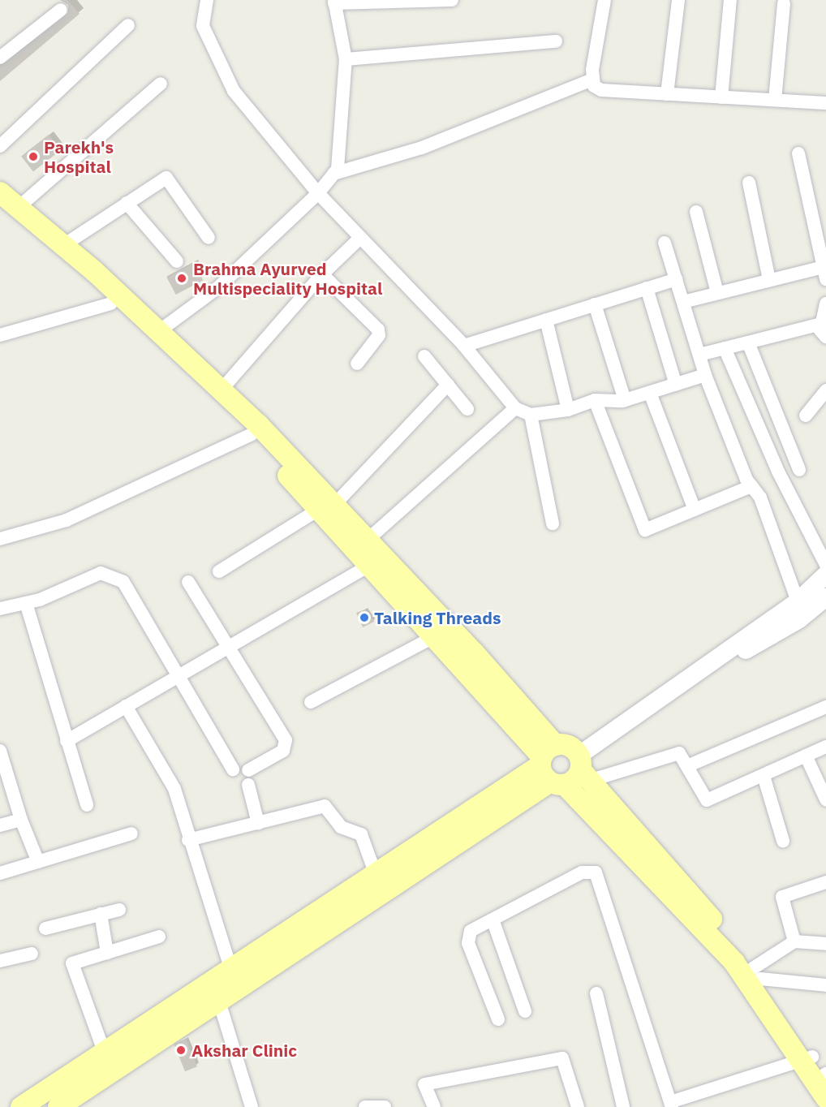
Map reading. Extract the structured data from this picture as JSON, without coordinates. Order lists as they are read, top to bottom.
{
  "places": [
    "Parekh's Hospital",
    "Brahma Ayurved Multispeciality Hospital",
    "Talking Threads",
    "Akshar Clinic"
  ]
}
